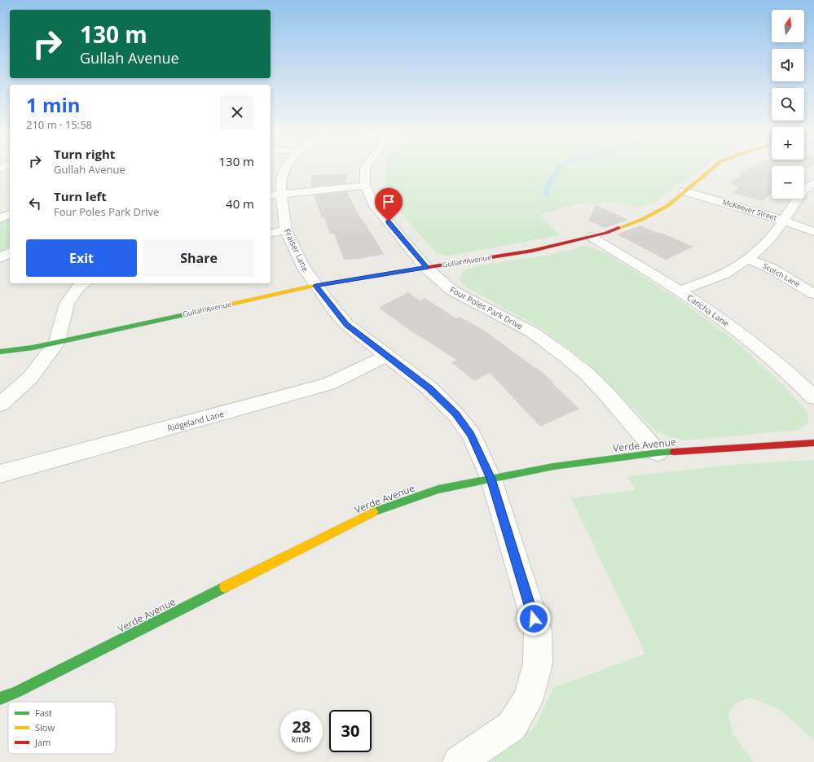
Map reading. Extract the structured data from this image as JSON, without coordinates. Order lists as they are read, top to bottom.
{
  "streets": {
    "street": [
      "McKeever Street",
      "Fraiser Lane",
      "Gullah Avenue",
      "Scotch Lane",
      "Four Poles Park Drive",
      "Cancha Lane",
      "Ridgeland Lane",
      "Verde Avenue"
    ]
  },
  "crossings": [
    ["McKeever Street", "Gullah Avenue"],
    ["Fraiser Lane", "Gullah Avenue"],
    ["Fraiser Lane", "Ridgeland Lane"],
    ["Fraiser Lane", "Verde Avenue"],
    ["Gullah Avenue", "Four Poles Park Drive"],
    ["Gullah Avenue", "Cancha Lane"],
    ["Four Poles Park Drive", "Verde Avenue"]
  ],
  "legend": ["Fast", "Slow", "Jam"],
  "north": "top",
  "page": {
    "map_buttons": ["+", "−"],
    "turn": ["130 m", "Gullah Avenue"],
    "heading": ["1 min", "210 m · 15:58"],
    "list": [
      {
        "name": "Turn right",
        "note": "Gullah Avenue",
        "value": "130 m"
      },
      {
        "name": "Turn left",
        "note": "Four Poles Park Drive",
        "value": "40 m"
      }
    ],
    "buttons": ["Exit", "Share"],
    "speed": "28 km/h",
    "limit": "30"
  }
}
